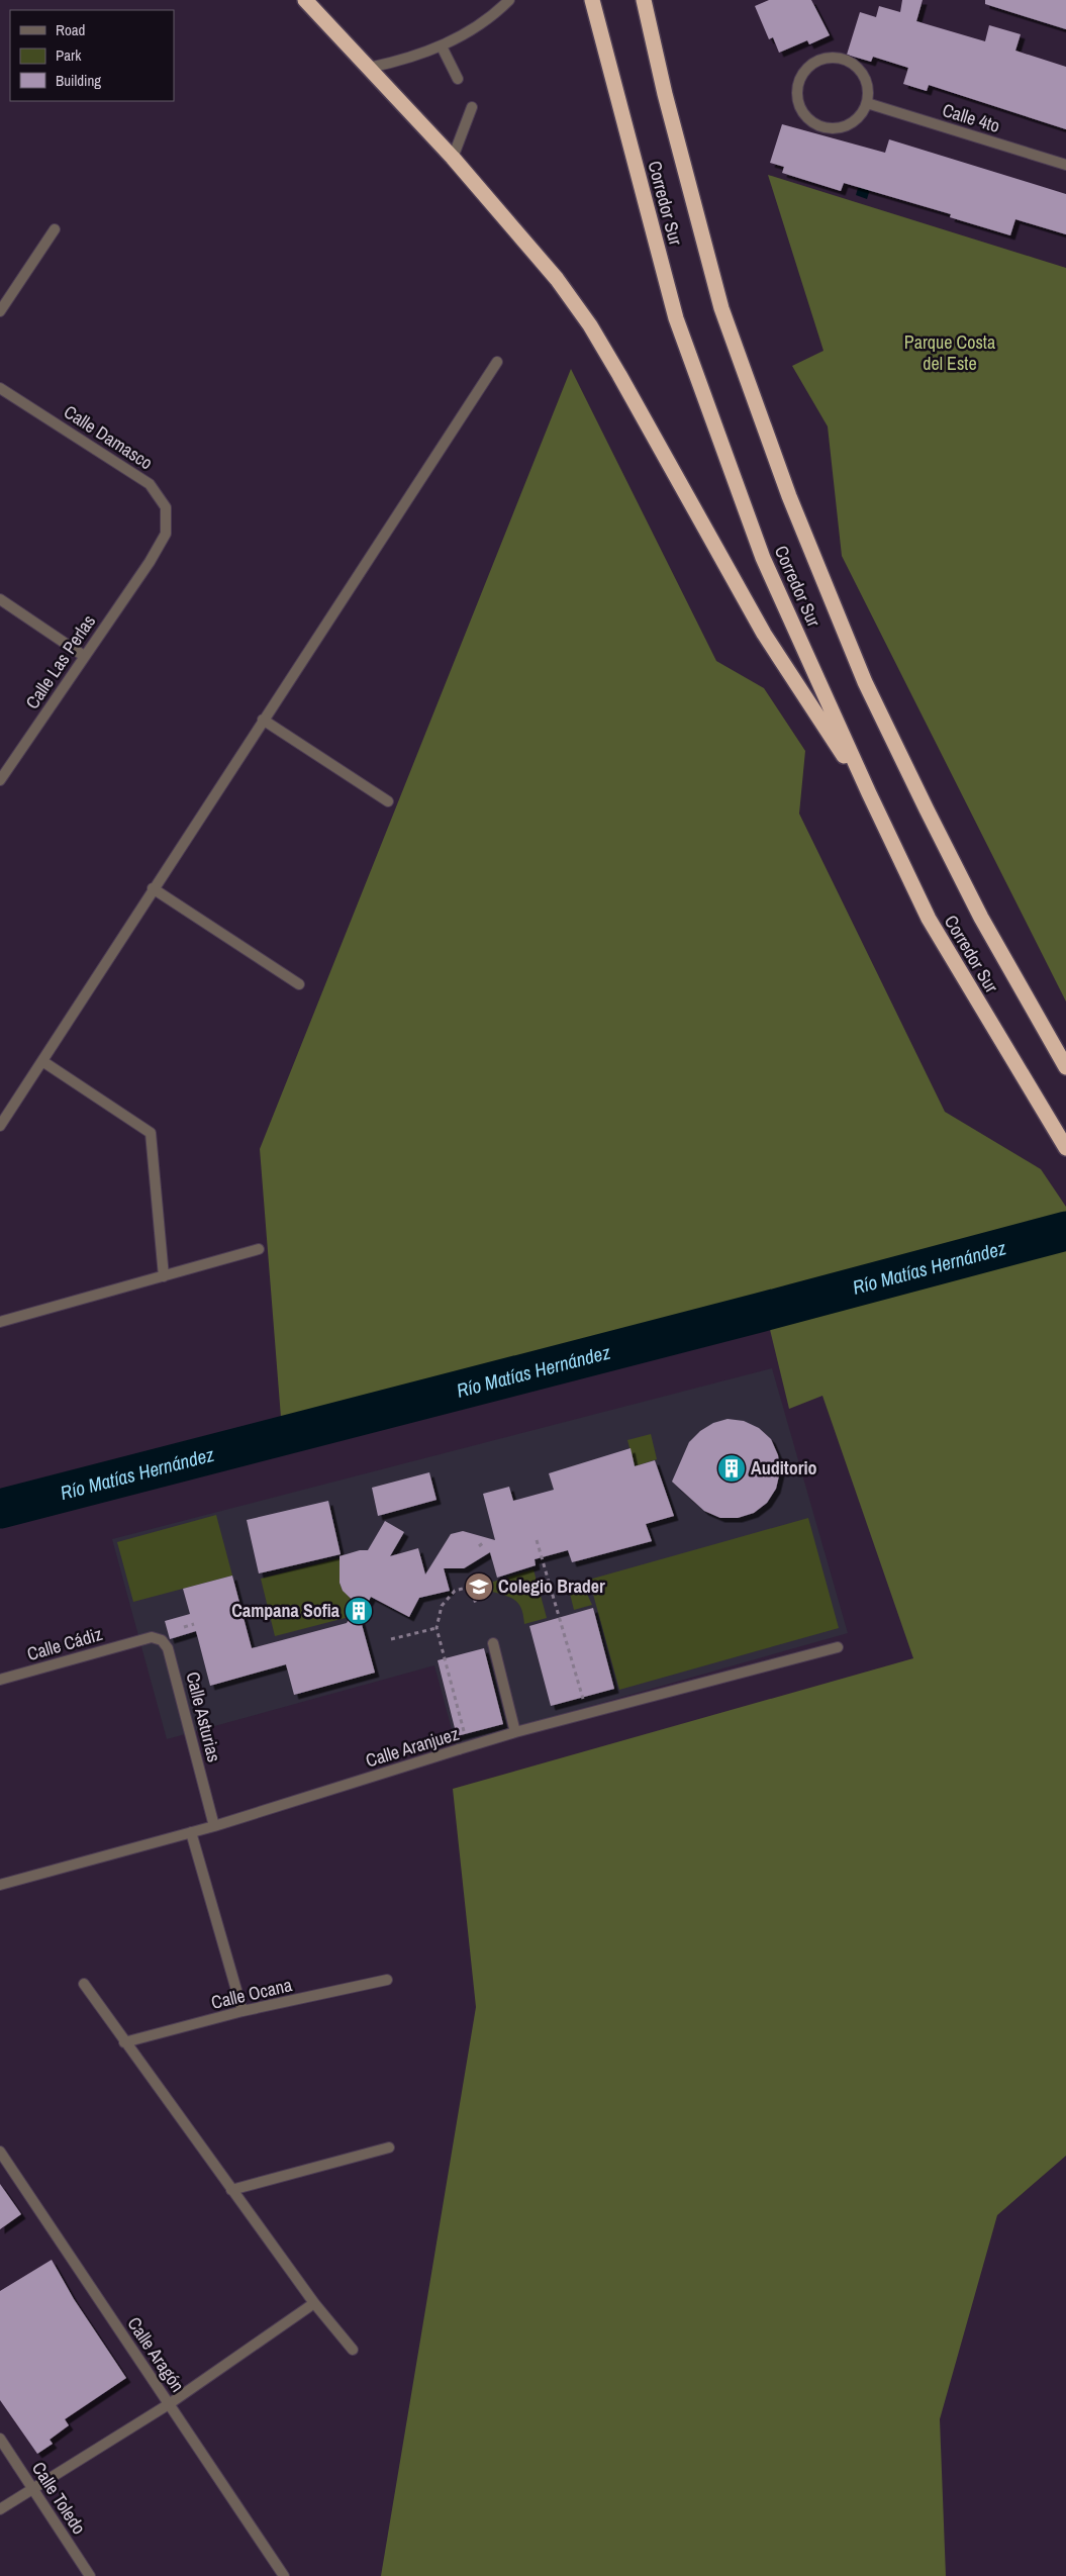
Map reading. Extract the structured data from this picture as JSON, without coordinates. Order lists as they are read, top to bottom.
{
  "streets": {
    "highway": ["Corredor Sur"],
    "street": [
      "Calle 4to",
      "Calle Damasco",
      "Calle Las Perlas",
      "Calle Cádiz",
      "Calle Asturias",
      "Calle Aranjuez",
      "Calle Ocana",
      "Calle Aragón",
      "Calle Toledo"
    ]
  },
  "crossings": [
    ["Calle Damasco", "Calle Las Perlas"],
    ["Calle Cádiz", "Calle Asturias"],
    ["Calle Asturias", "Calle Aranjuez"]
  ],
  "water": ["Río Matías Hernández"],
  "parks": ["Parque Costa del Este"],
  "places": {
    "building": ["Auditorio", "Campana Sofia"],
    "school or university": ["Colegio Brader"]
  },
  "legend": ["Road", "Park", "Building"]
}
